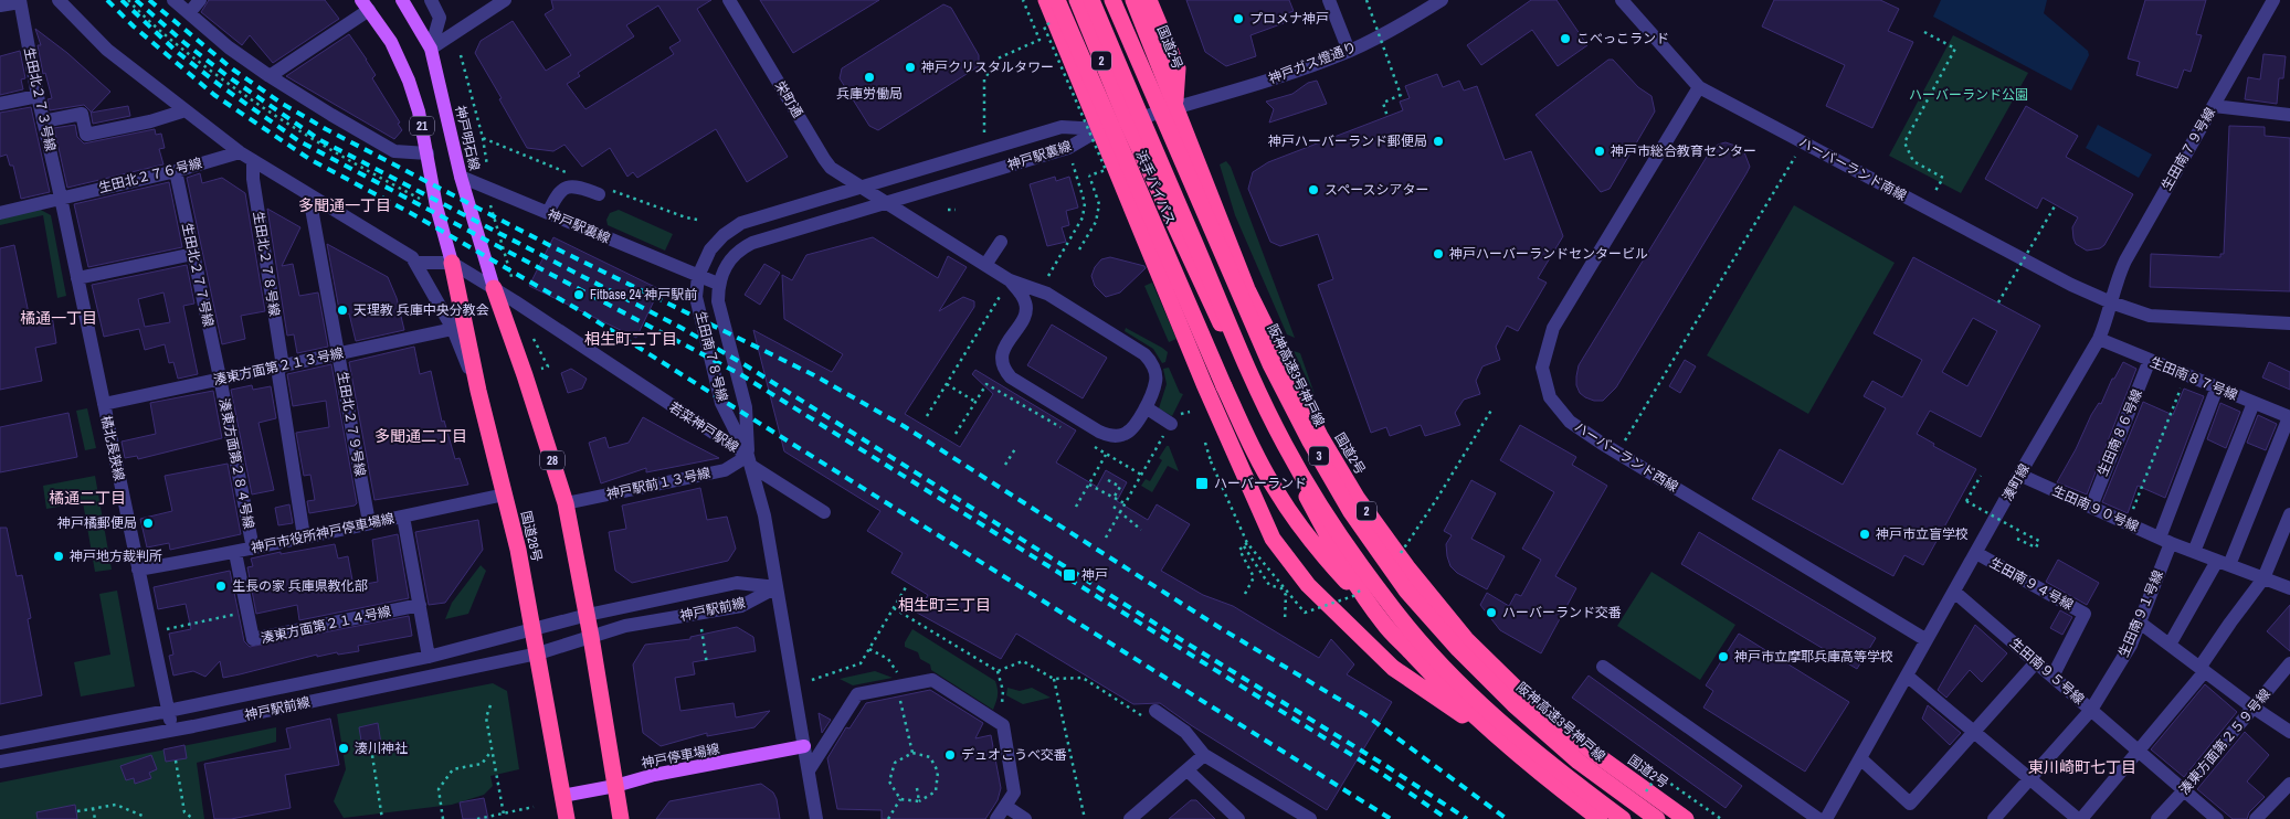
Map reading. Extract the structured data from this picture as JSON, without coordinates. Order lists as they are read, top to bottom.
{
  "streets": {
    "highway": [
      "国道2号",
      "2",
      "浜手バイパス",
      "阪神高速3号神戸線",
      "3",
      "28",
      "国道28号"
    ],
    "main road": ["21", "神戸明石線", "神戸停車場線"],
    "street": [
      "神戸ガス燈通り",
      "生田北２７３号線",
      "栄町通",
      "生田南７９号線",
      "神戸駅裏線",
      "ハーバーランド南線",
      "生田北２７６号線",
      "生田北２７８号線",
      "生田北２７７号線",
      "生田南７８号線",
      "湊東方面第２１３号線",
      "生田南８７号線",
      "生田北２７９号線",
      "若菜神戸駅線",
      "生田南８６号線",
      "橘北長狭線",
      "ハーバーランド西線",
      "湊東方面第２８４号線",
      "湊町線",
      "神戸駅前１３号線",
      "生田南９０号線",
      "神戸市役所神戸停車場線",
      "生田南９４号線",
      "神戸駅前線",
      "生田南９１号線",
      "湊東方面第２１４号線",
      "生田南９５号線",
      "湊東方面第２５９号線"
    ]
  },
  "crossings": [
    ["国道2号", "神戸ガス燈通り"],
    ["2", "神戸ガス燈通り"],
    ["2", "浜手バイパス"],
    ["神戸ガス燈通り", "神戸駅裏線"],
    ["生田北２７３号線", "生田北２７６号線"],
    ["生田北２７３号線", "橘北長狭線"],
    ["栄町通", "神戸駅裏線"],
    ["21", "若菜神戸駅線"],
    ["21", "国道28号"],
    ["神戸明石線", "神戸駅裏線"],
    ["神戸明石線", "若菜神戸駅線"],
    ["神戸明石線", "28"],
    ["生田南７９号線", "ハーバーランド南線"],
    ["生田南７９号線", "湊町線"],
    ["神戸駅裏線", "生田南７８号線"],
    ["ハーバーランド南線", "ハーバーランド西線"],
    ["ハーバーランド南線", "湊町線"],
    ["生田北２７６号線", "生田北２７７号線"],
    ["生田北２７６号線", "橘北長狭線"],
    ["生田北２７８号線", "湊東方面第２１３号線"],
    ["生田北２７８号線", "神戸市役所神戸停車場線"],
    ["生田北２７７号線", "湊東方面第２１３号線"],
    ["生田北２７７号線", "湊東方面第２８４号線"],
    ["生田南７８号線", "若菜神戸駅線"],
    ["生田南７８号線", "神戸駅前１３号線"],
    ["湊東方面第２１３号線", "生田北２７９号線"],
    ["湊東方面第２１３号線", "橘北長狭線"],
    ["湊東方面第２１３号線", "湊東方面第２８４号線"],
    ["生田南８７号線", "生田南８６号線"],
    ["生田南８７号線", "湊町線"],
    ["生田南８７号線", "生田南９１号線"],
    ["生田北２７９号線", "神戸市役所神戸停車場線"],
    ["若菜神戸駅線", "28"],
    ["若菜神戸駅線", "神戸駅前１３号線"],
    ["若菜神戸駅線", "国道28号"],
    ["生田南８６号線", "生田南９０号線"],
    ["橘北長狭線", "神戸市役所神戸停車場線"],
    ["橘北長狭線", "神戸駅前線"],
    ["ハーバーランド西線", "湊町線"],
    ["28", "神戸駅前１３号線"],
    ["28", "神戸駅前線"],
    ["28", "神戸停車場線"],
    ["湊東方面第２８４号線", "神戸市役所神戸停車場線"],
    ["湊町線", "生田南９０号線"],
    ["湊町線", "生田南９４号線"],
    ["湊町線", "生田南９５号線"],
    ["生田南９０号線", "生田南９１号線"],
    ["神戸市役所神戸停車場線", "国道28号"],
    ["神戸市役所神戸停車場線", "湊東方面第２１４号線"],
    ["国道28号", "神戸駅前線"],
    ["国道28号", "神戸停車場線"],
    ["生田南９４号線", "生田南９５号線"],
    ["生田南９１号線", "生田南９５号線"],
    ["生田南９５号線", "湊東方面第２５９号線"]
  ],
  "districts": [
    "多聞通一丁目",
    "橘通一丁目",
    "相生町二丁目",
    "多聞通二丁目",
    "橘通二丁目",
    "相生町三丁目",
    "東川崎町七丁目"
  ],
  "parks": ["ハーバーランド公園"],
  "places": {
    "other": [
      "プロメナ神戸",
      "こべっこランド",
      "神戸クリスタルタワー",
      "兵庫労働局",
      "神戸ハーバーランド郵便局",
      "神戸市総合教育センター",
      "スペースシアター",
      "神戸ハーバーランドセンタービル",
      "Fitbase 24 神戸駅前",
      "天理教 兵庫中央分教会",
      "神戸橘郵便局",
      "神戸市立盲学校",
      "神戸地方裁判所",
      "生長の家 兵庫県教化部",
      "ハーバーランド交番",
      "神戸市立摩耶兵庫高等学校",
      "湊川神社",
      "デュオこうべ交番"
    ],
    "transit": ["ハーバーランド", "神戸"]
  }
}
